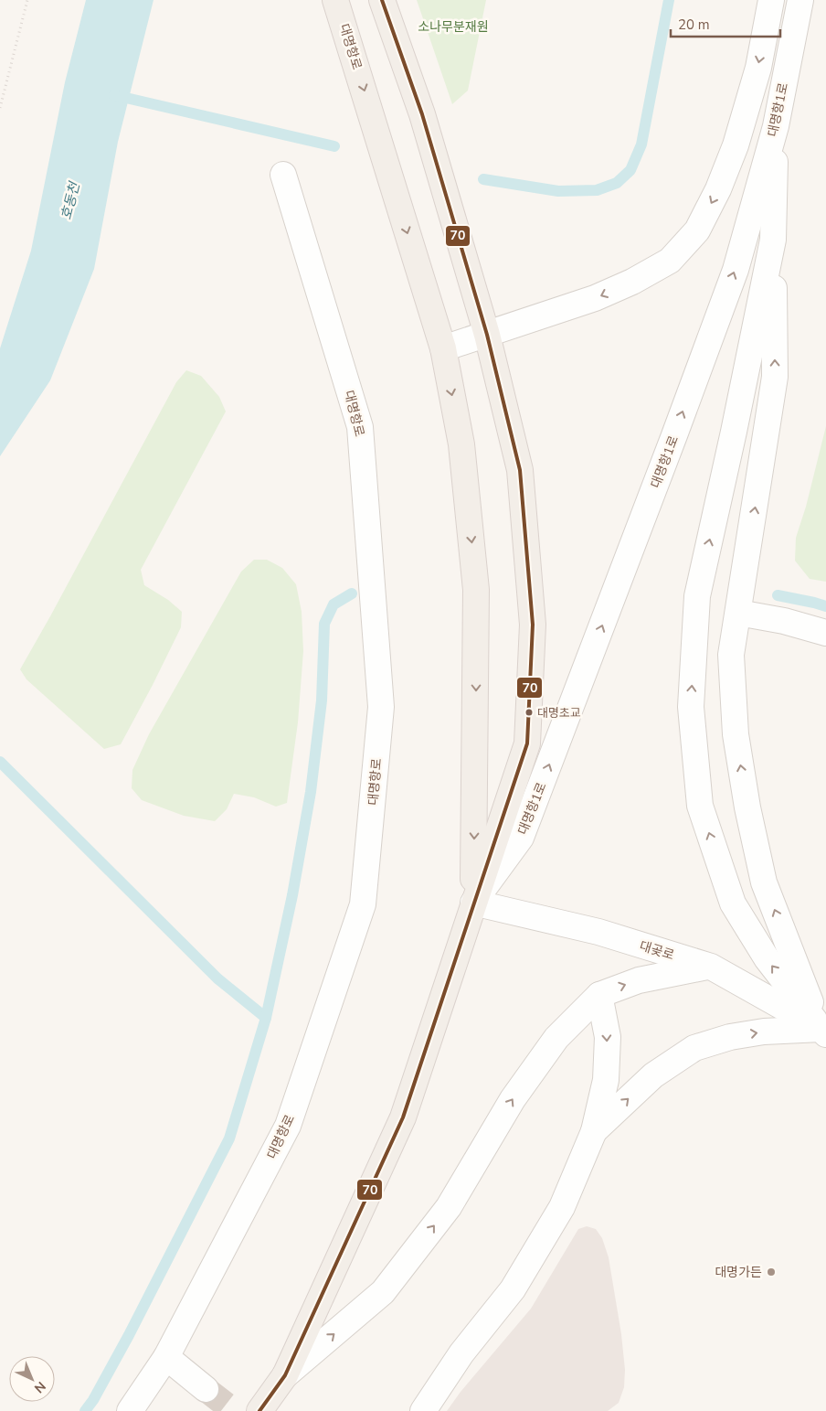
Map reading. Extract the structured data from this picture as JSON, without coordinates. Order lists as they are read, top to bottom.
{
  "streets": {
    "main road": ["대명항로"],
    "street": ["대명항1로", "대곶로"]
  },
  "crossings": [
    ["대명항로", "대명항1로"],
    ["대명항로", "대곶로"],
    ["대명항1로", "대곶로"]
  ],
  "water": ["호동천"],
  "parks": ["소나무분재원"],
  "places": ["대명초교", "대명가든"],
  "lines": ["transit line 70"],
  "scale_bar": "20 m",
  "north": "bottom right"
}
